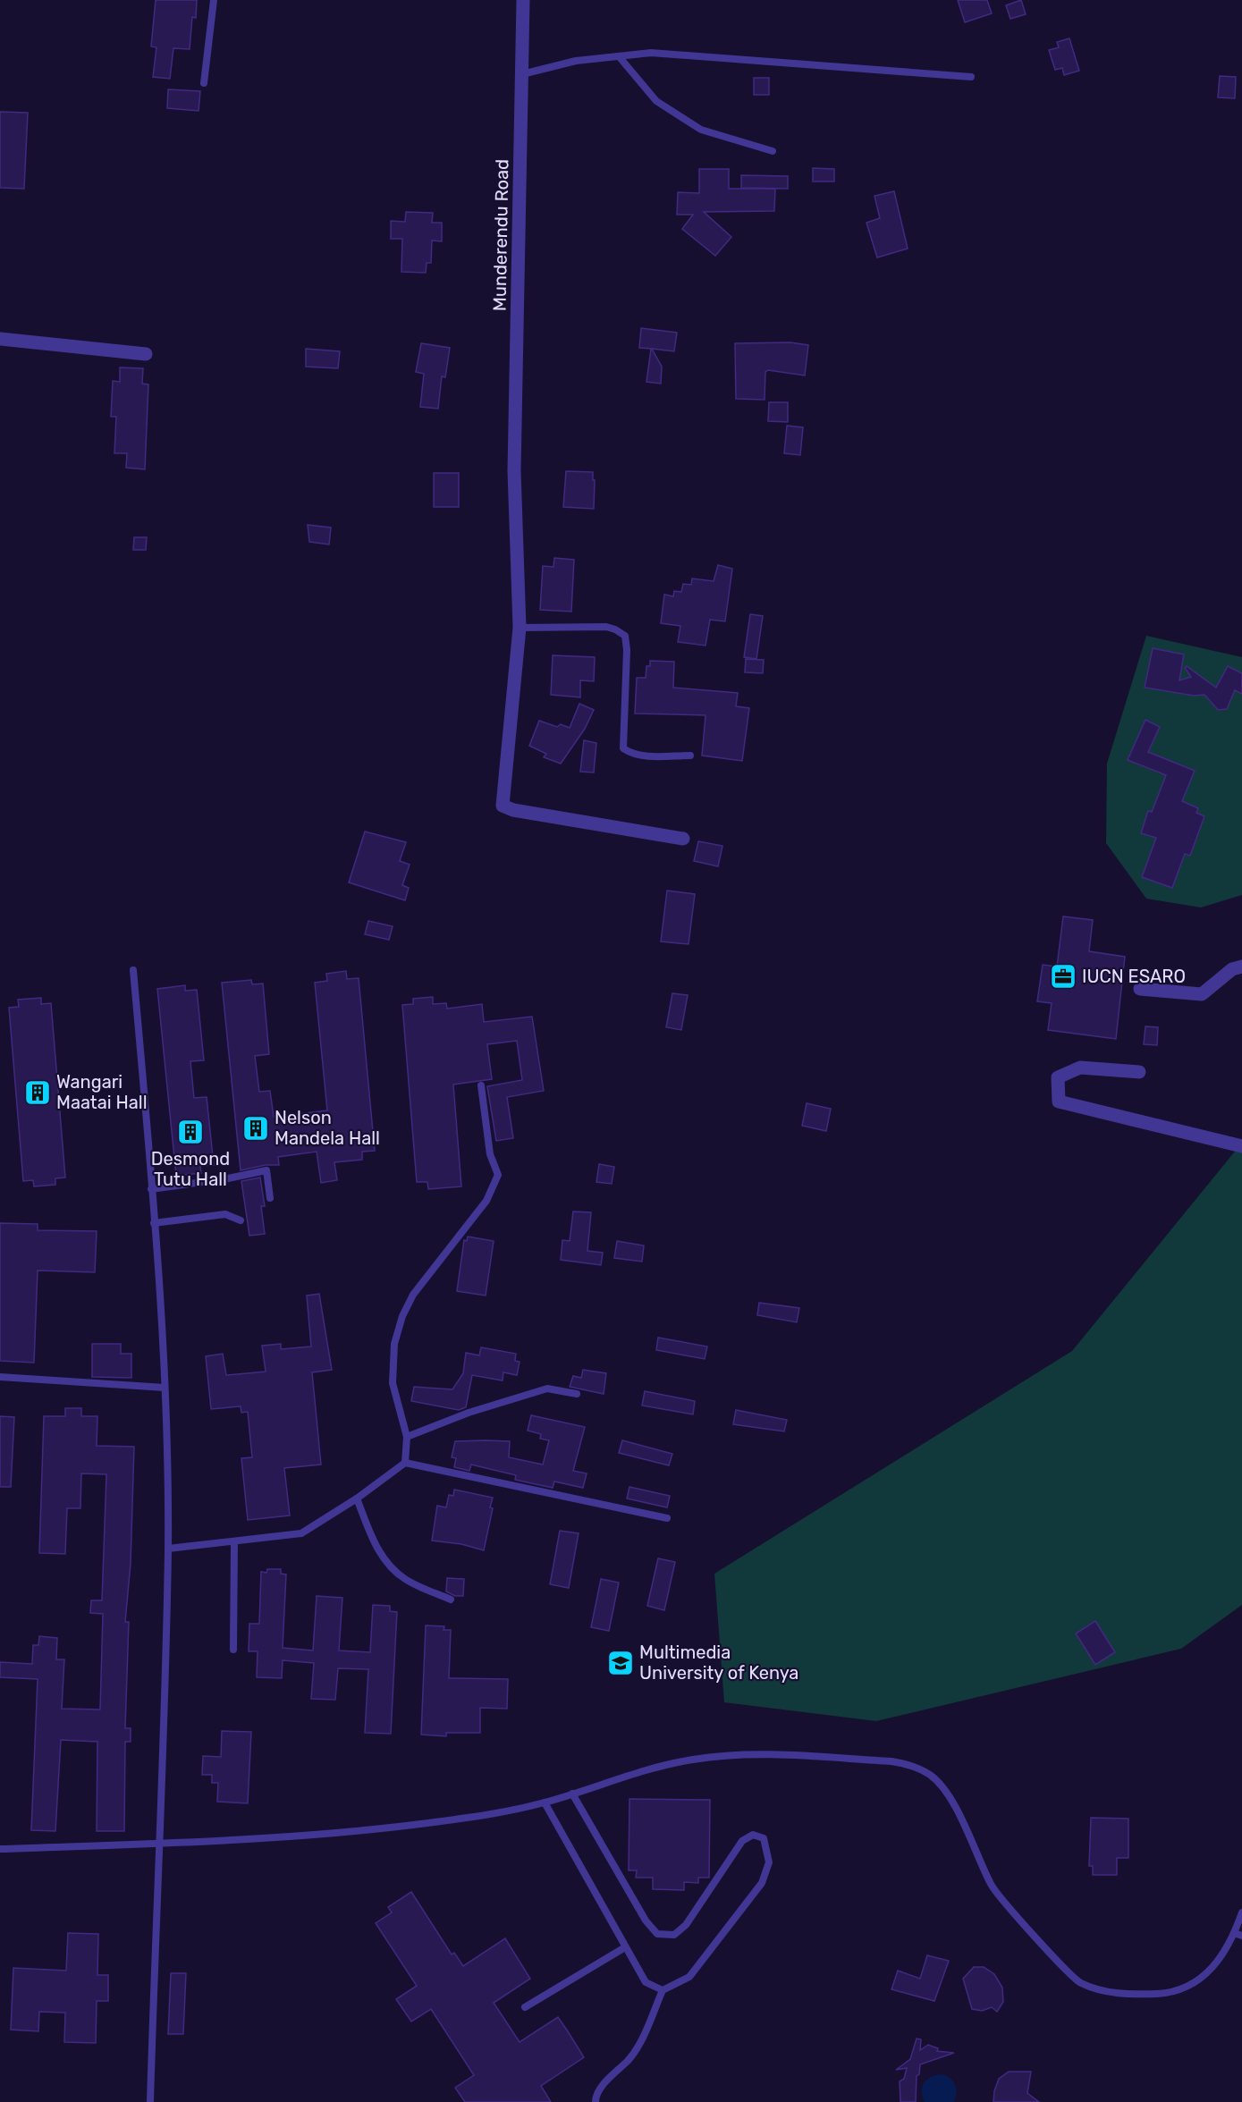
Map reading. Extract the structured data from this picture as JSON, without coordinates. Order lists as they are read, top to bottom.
{
  "streets": {
    "street": ["Munderendu Road"]
  },
  "places": {
    "office": ["IUCN ESARO"],
    "building": ["Wangari Maatai Hall", "Nelson Mandela Hall", "Desmond Tutu Hall"],
    "school or university": ["Multimedia University of Kenya"]
  }
}
